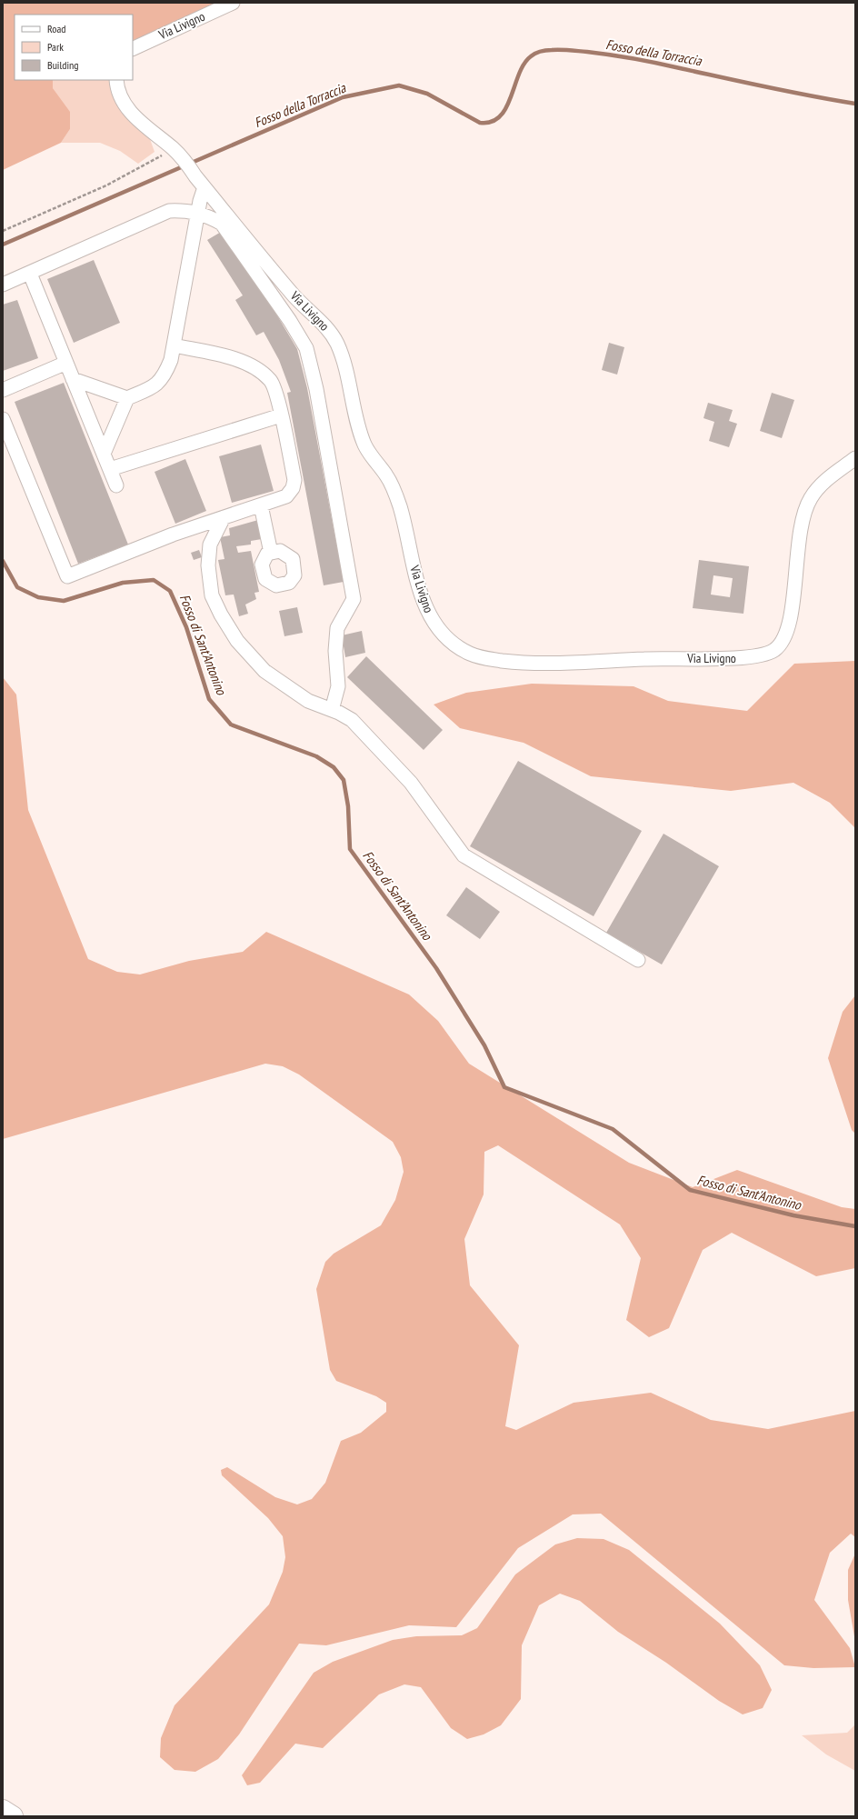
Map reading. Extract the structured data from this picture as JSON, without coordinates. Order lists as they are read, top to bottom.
{
  "streets": {
    "street": ["Via Livigno"]
  },
  "water": ["Fosso della Torraccia", "Fosso di Sant'Antonino"],
  "legend": ["Road", "Park", "Building"]
}
